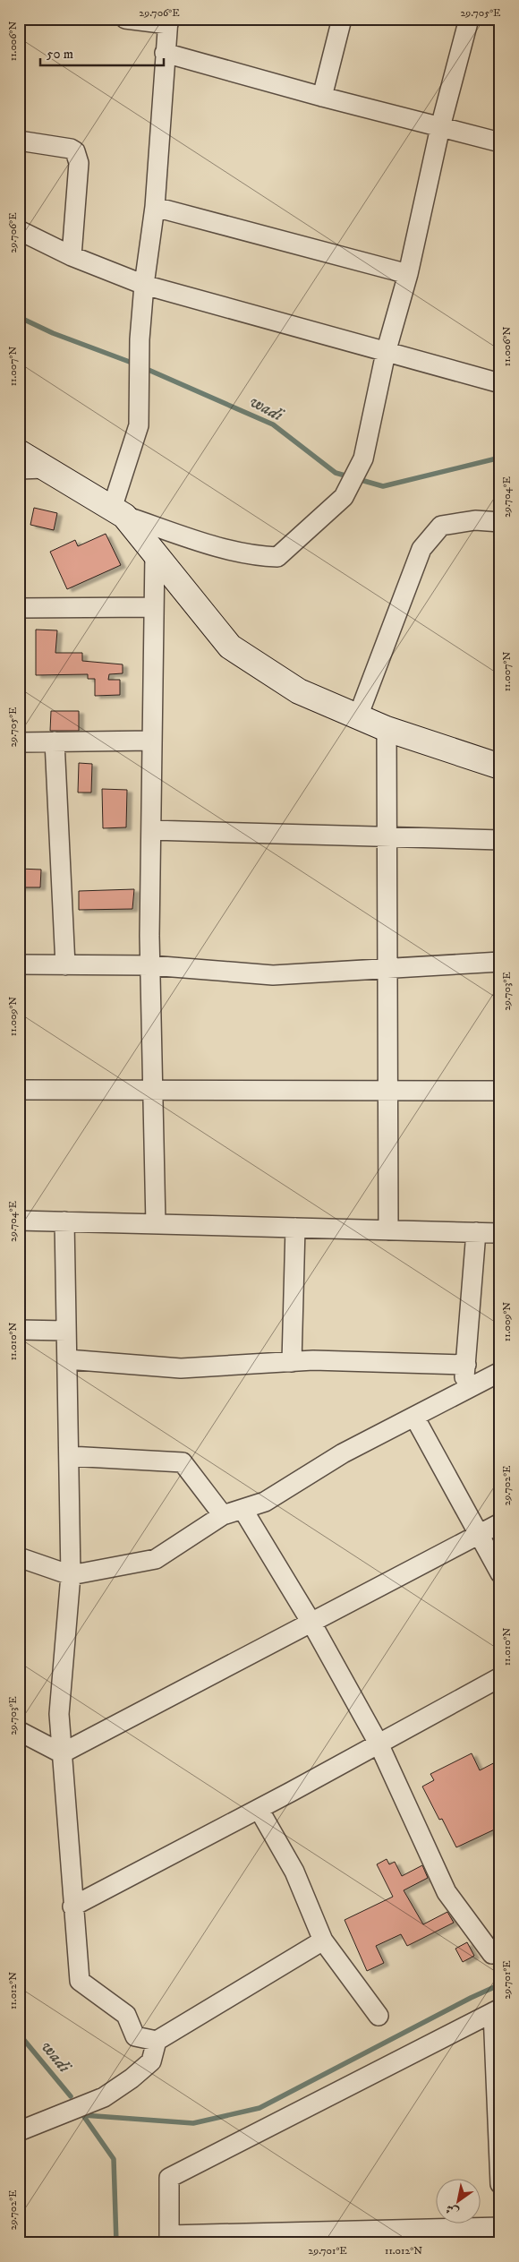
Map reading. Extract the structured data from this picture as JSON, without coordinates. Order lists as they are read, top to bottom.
{
  "water": ["wadi"],
  "scale_bar": "50 m",
  "north": "bottom left",
  "coordinates": [
    "29.706°E",
    "29.705°E",
    "11.006°N",
    "11.007°N",
    "29.704°E",
    "29.703°E",
    "11.009°N",
    "11.010°N",
    "29.702°E",
    "29.701°E",
    "11.012°N"
  ]
}
